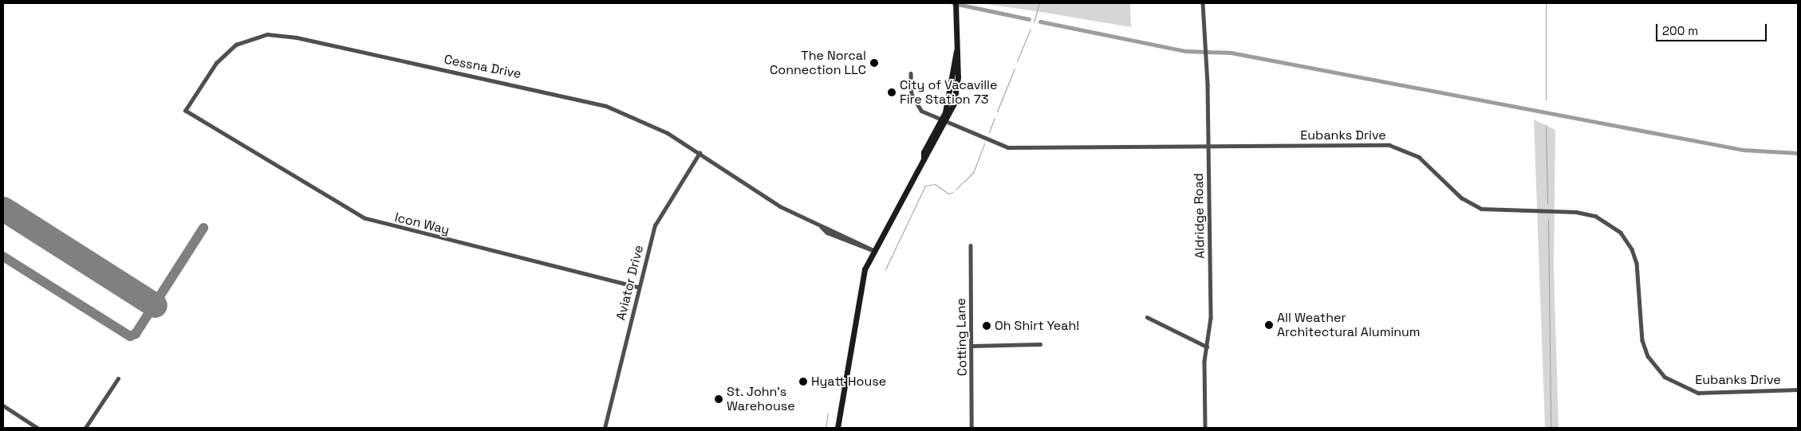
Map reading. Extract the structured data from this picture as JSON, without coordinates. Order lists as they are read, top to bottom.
{
  "streets": {
    "street": [
      "Cessna Drive",
      "Eubanks Drive",
      "Aldridge Road",
      "Icon Way",
      "Aviator Drive",
      "Cotting Lane"
    ]
  },
  "crossings": [
    ["Cessna Drive", "Icon Way"],
    ["Cessna Drive", "Aviator Drive"],
    ["Eubanks Drive", "Aldridge Road"],
    ["Icon Way", "Aviator Drive"]
  ],
  "places": [
    "The Norcal Connection LLC",
    "City of Vacaville Fire Station 73",
    "All Weather Architectural Aluminum",
    "Oh Shirt Yeah!",
    "Hyatt House",
    "St. John's Warehouse"
  ],
  "scale_bar": "200 m"
}
